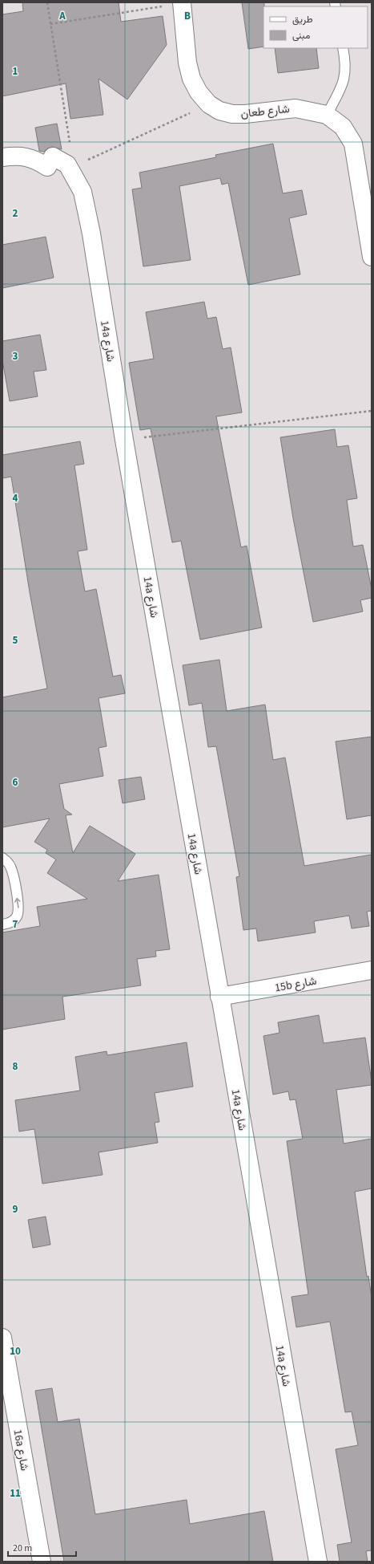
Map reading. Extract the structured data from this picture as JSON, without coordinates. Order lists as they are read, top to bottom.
{
  "streets": {
    "street": [
      "شارع طعان",
      "14a شارع",
      "15b شارع",
      "16a شارع"
    ]
  },
  "crossings": [
    ["14a شارع", "15b شارع"]
  ],
  "legend": ["طريق", "مبنى"],
  "scale_bar": "20 m",
  "grid": {
    "columns": ["A", "B"],
    "rows": [
      "1",
      "2",
      "3",
      "4",
      "5",
      "6",
      "7",
      "8",
      "9",
      "10",
      "11"
    ]
  }
}
